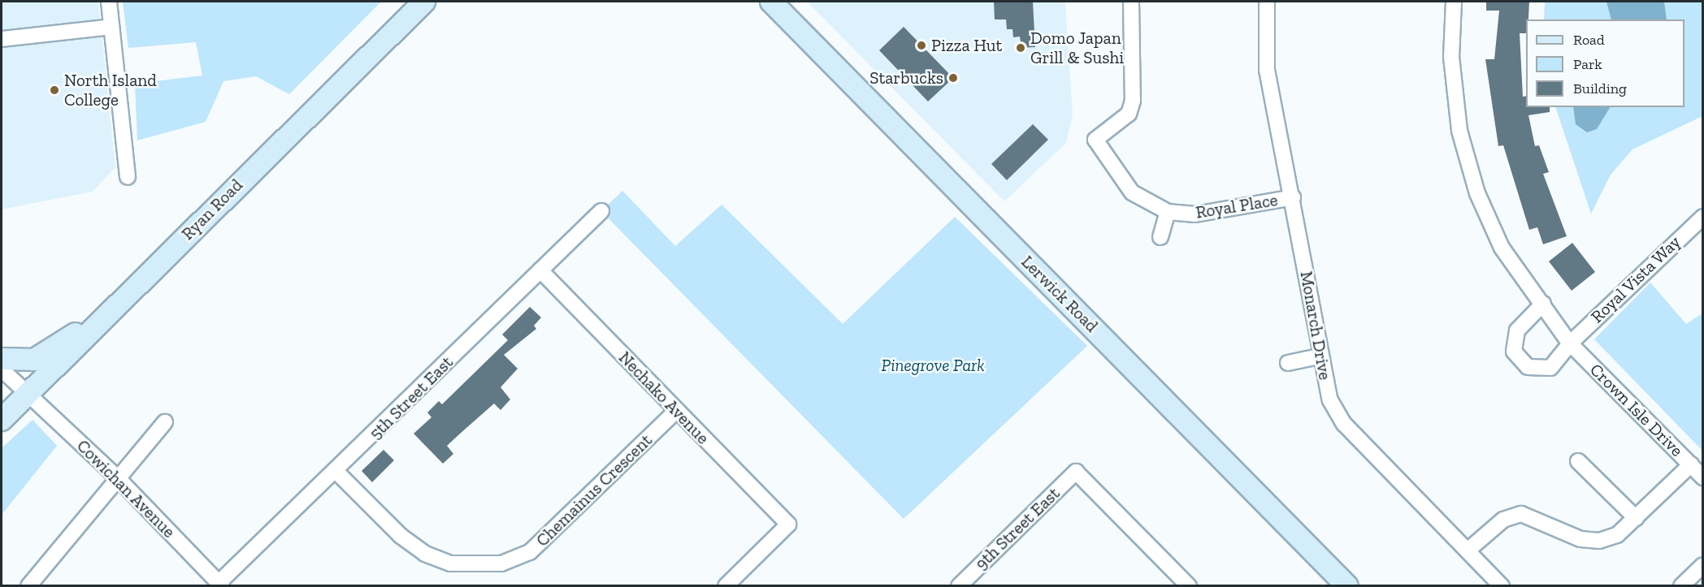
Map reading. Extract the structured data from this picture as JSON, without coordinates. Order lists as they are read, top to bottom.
{
  "streets": {
    "main road": ["Ryan Road", "Lerwick Road"],
    "street": [
      "Royal Place",
      "Royal Vista Way",
      "Monarch Drive",
      "5th Street East",
      "Nechako Avenue",
      "Crown Isle Drive",
      "Cowichan Avenue",
      "Chemainus Crescent",
      "9th Street East"
    ]
  },
  "crossings": [
    ["Royal Place", "Monarch Drive"],
    ["Ryan Road", "Cowichan Avenue"],
    ["Royal Vista Way", "Crown Isle Drive"],
    ["5th Street East", "Nechako Avenue"],
    ["5th Street East", "Cowichan Avenue"],
    ["5th Street East", "Chemainus Crescent"],
    ["Nechako Avenue", "Chemainus Crescent"]
  ],
  "parks": ["Pinegrove Park"],
  "places": [
    "Pizza Hut",
    "Domo Japan Grill & Sushi",
    "Starbucks",
    "North Island College"
  ],
  "legend": ["Road", "Park", "Building"]
}
